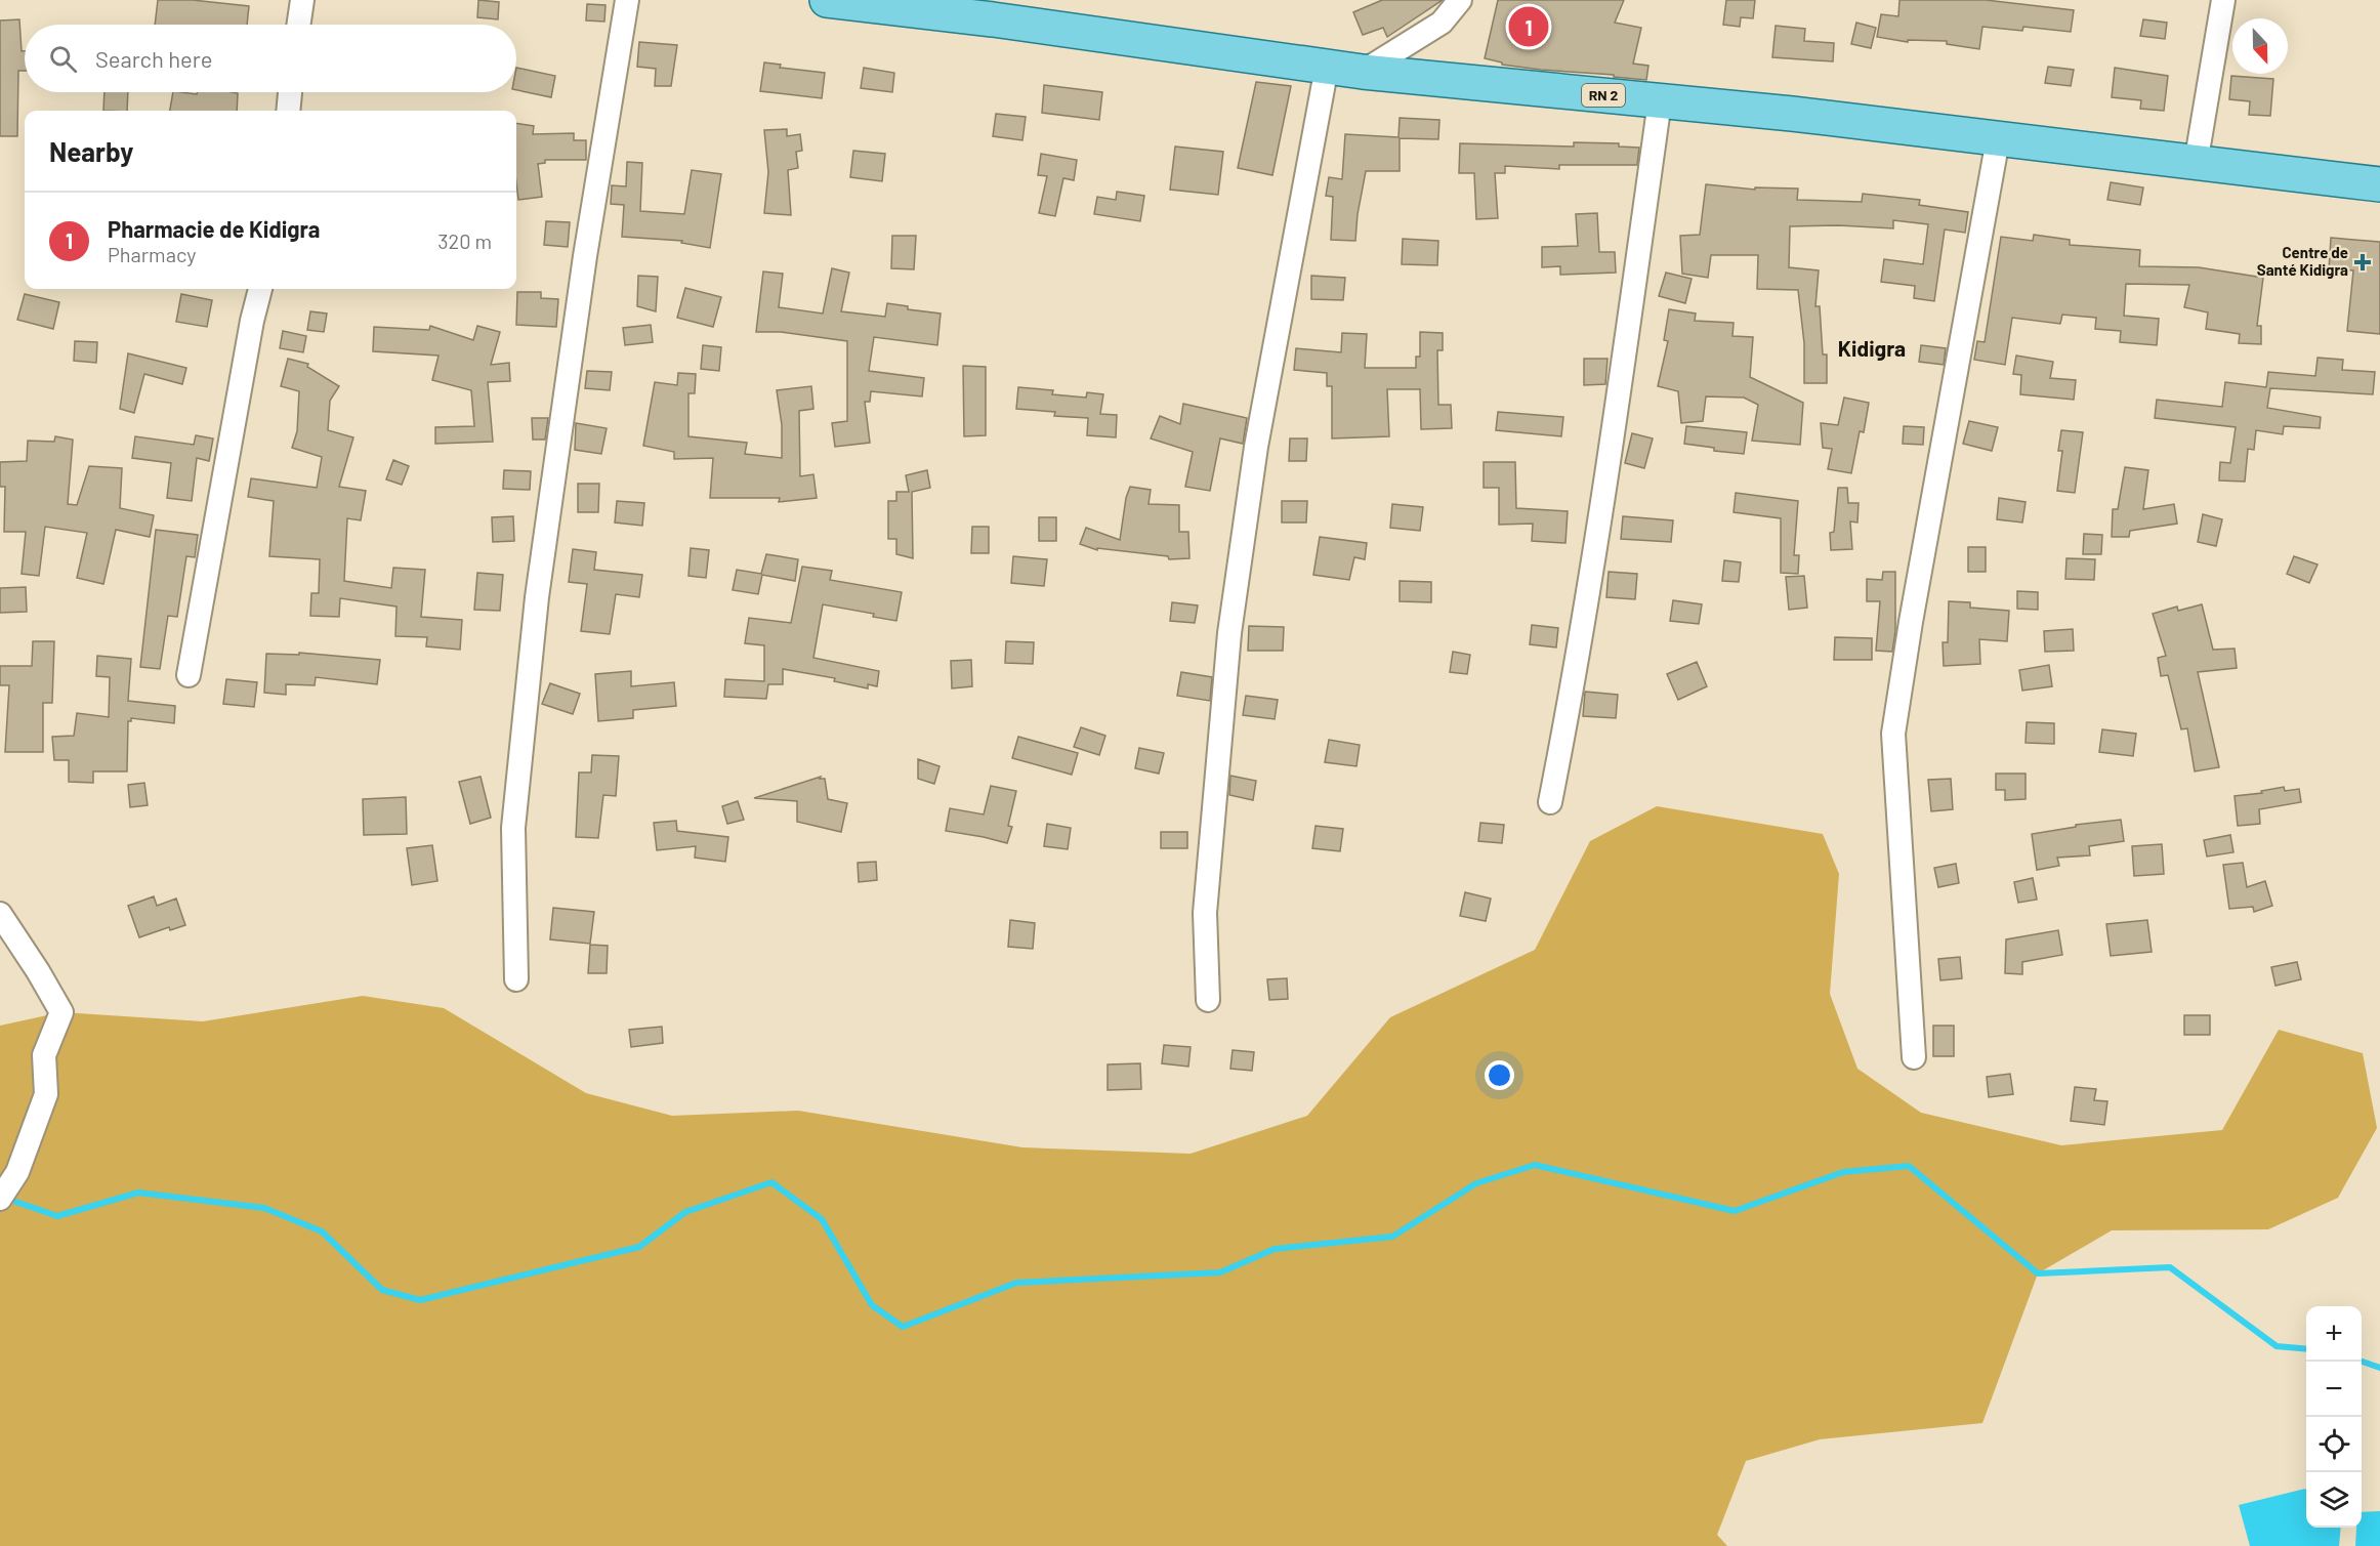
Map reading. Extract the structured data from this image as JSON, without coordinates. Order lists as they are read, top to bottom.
{
  "streets": {
    "main road": ["RN 2"]
  },
  "districts": ["Kidigra"],
  "places": {
    "health": ["Centre de Santé Kidigra"]
  },
  "north": "bottom",
  "page": {
    "pins": "1",
    "search": "Search here",
    "heading": "Nearby",
    "list": [
      {
        "mark": "1",
        "name": "Pharmacie de Kidigra",
        "note": "Pharmacy",
        "value": "320 m"
      }
    ],
    "map_buttons": ["+", "−"]
  }
}
